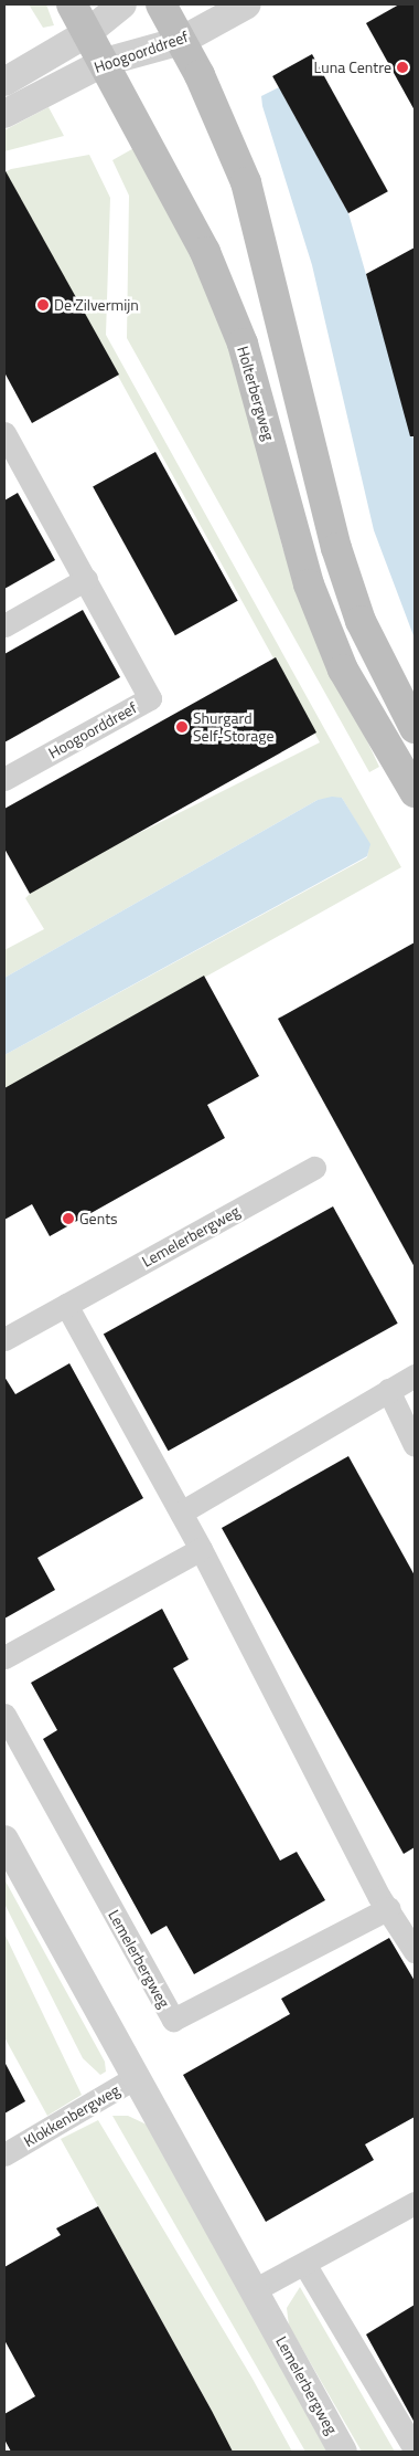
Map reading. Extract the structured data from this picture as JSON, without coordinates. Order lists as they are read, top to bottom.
{
  "streets": {
    "main road": ["Holterbergweg"],
    "street": ["Hoogoorddreef", "Lemelerbergweg", "Klokkenbergweg"]
  },
  "crossings": [
    ["Hoogoorddreef", "Holterbergweg"],
    ["Lemelerbergweg", "Klokkenbergweg"]
  ],
  "places": [
    "Luna Centre",
    "De Zilvermijn",
    "Shurgard Self-Storage",
    "Gents"
  ]
}
